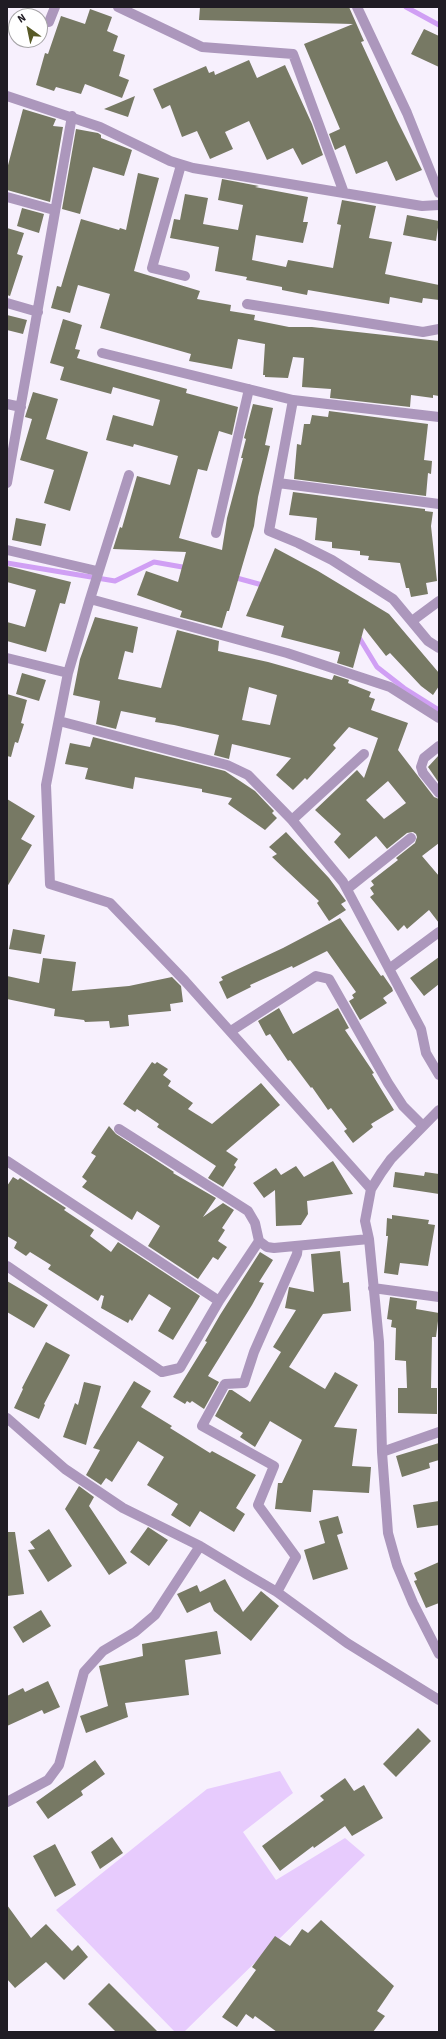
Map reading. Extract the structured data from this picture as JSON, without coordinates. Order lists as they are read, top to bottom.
{
  "north": "top left"
}
